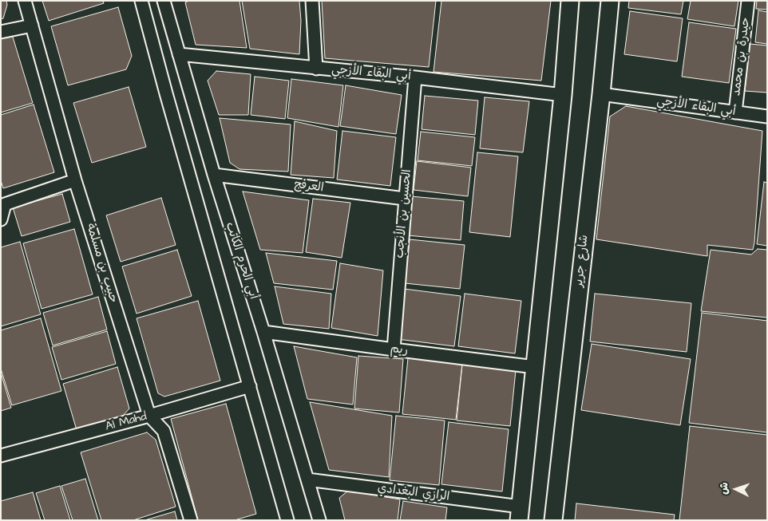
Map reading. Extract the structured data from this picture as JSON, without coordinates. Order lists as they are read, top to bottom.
{
  "streets": {
    "main road": ["شارع جرير"],
    "street": [
      "حيدرة بن محمد",
      "أبي البقاء الأزجي",
      "العرفج",
      "الحسين بن الأنجب",
      "أبي الحرم الكاتب",
      "حبيب بن مسلمة",
      "ريم",
      "Al Mahd",
      "الرازي البغدادي"
    ]
  },
  "crossings": [
    ["حيدرة بن محمد", "أبي البقاء الأزجي"],
    ["أبي البقاء الأزجي", "الحسين بن الأنجب"],
    ["أبي البقاء الأزجي", "أبي الحرم الكاتب"],
    ["أبي البقاء الأزجي", "شارع جرير"],
    ["العرفج", "الحسين بن الأنجب"],
    ["العرفج", "أبي الحرم الكاتب"],
    ["الحسين بن الأنجب", "ريم"],
    ["أبي الحرم الكاتب", "ريم"],
    ["أبي الحرم الكاتب", "Al Mahd"],
    ["أبي الحرم الكاتب", "الرازي البغدادي"],
    ["حبيب بن مسلمة", "Al Mahd"]
  ],
  "north": "left"
}
